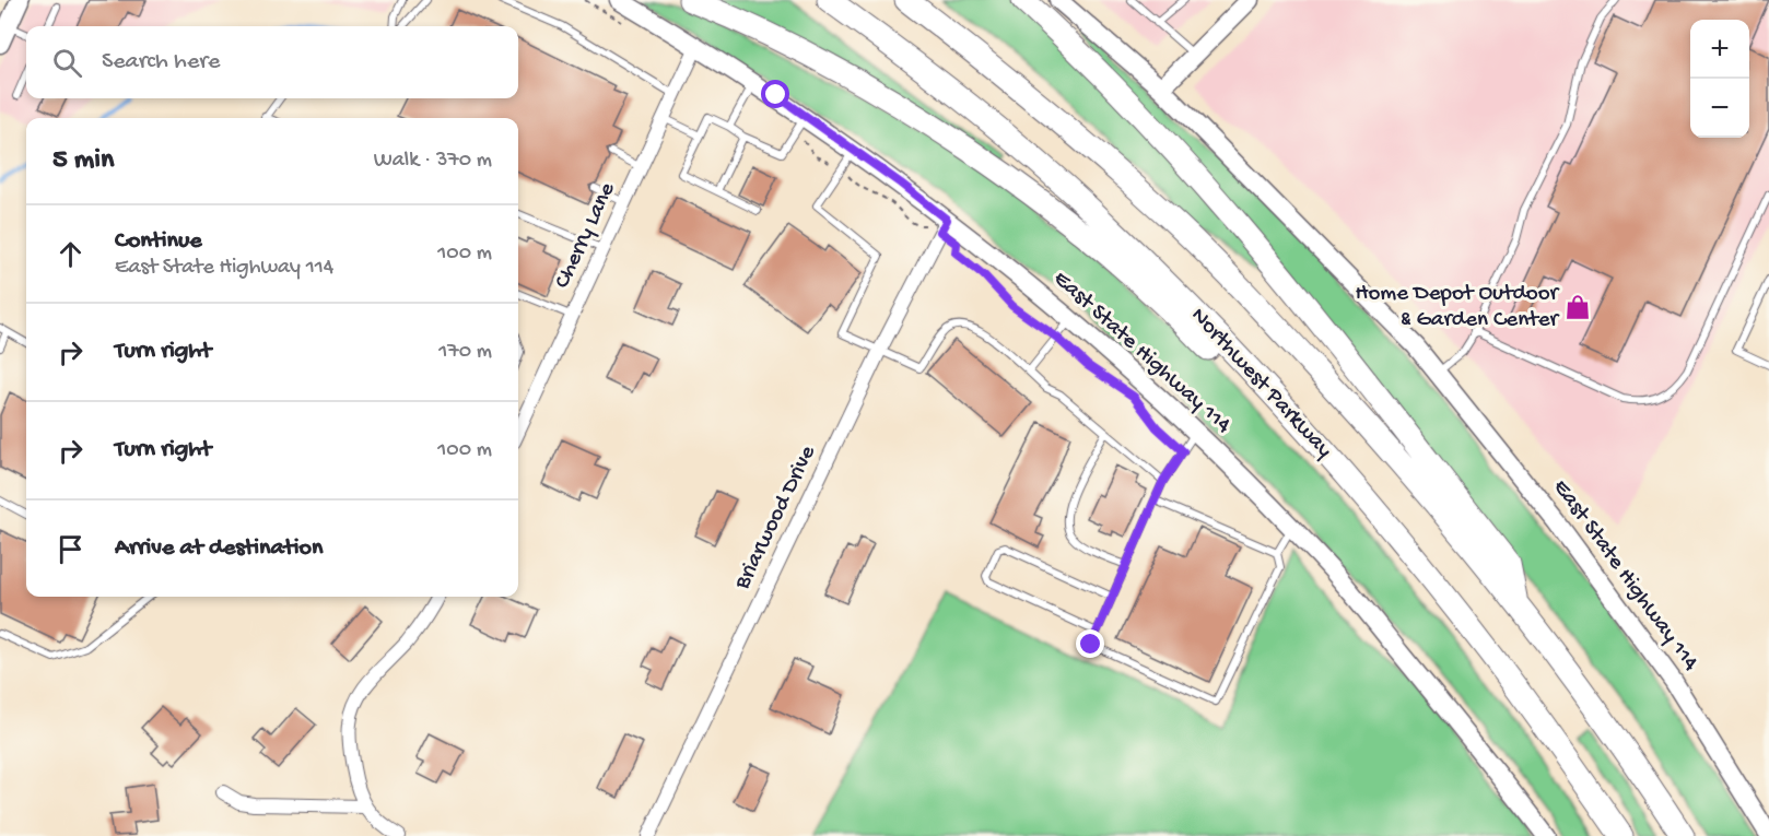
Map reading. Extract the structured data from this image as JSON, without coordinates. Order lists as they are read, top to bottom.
{
  "streets": {
    "highway": ["Northwest Parkway"],
    "main road": ["East State Highway 114"],
    "street": ["Cherry Lane", "Briarwood Drive"]
  },
  "crossings": [
    ["Cherry Lane", "East State Highway 114"],
    ["East State Highway 114", "Briarwood Drive"]
  ],
  "places": {
    "shop": ["Home Depot Outdoor & Garden Center"]
  },
  "page": {
    "map_buttons": ["+", "−"],
    "search": "Search here",
    "heading": ["5 min", "Walk · 370 m"],
    "list": [
      ["Continue", "East State Highway 114", "100 m"],
      ["Turn right", "170 m"],
      ["Turn right", "100 m"],
      "Arrive at destination"
    ]
  }
}
